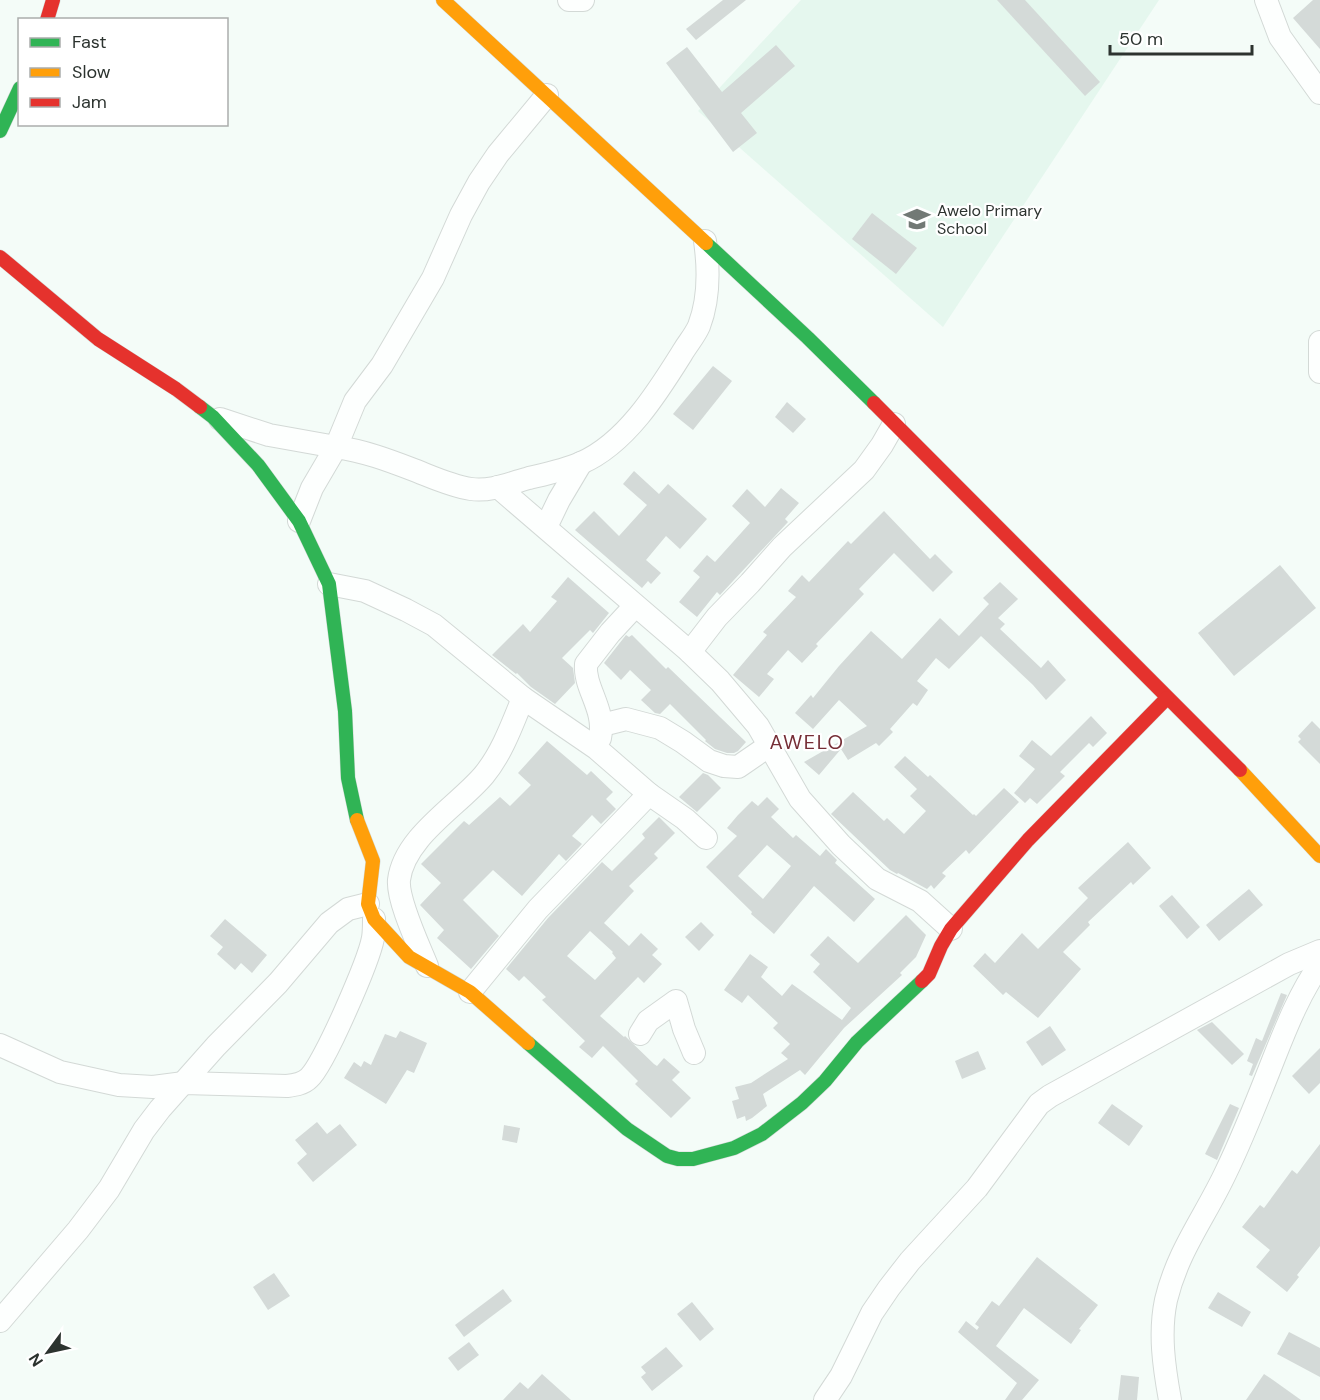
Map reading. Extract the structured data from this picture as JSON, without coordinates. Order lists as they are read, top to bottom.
{
  "districts": ["AWELO"],
  "places": {
    "school or university": ["Awelo Primary School"]
  },
  "legend": ["Fast", "Slow", "Jam"],
  "scale_bar": "50 m",
  "north": "bottom left"
}
